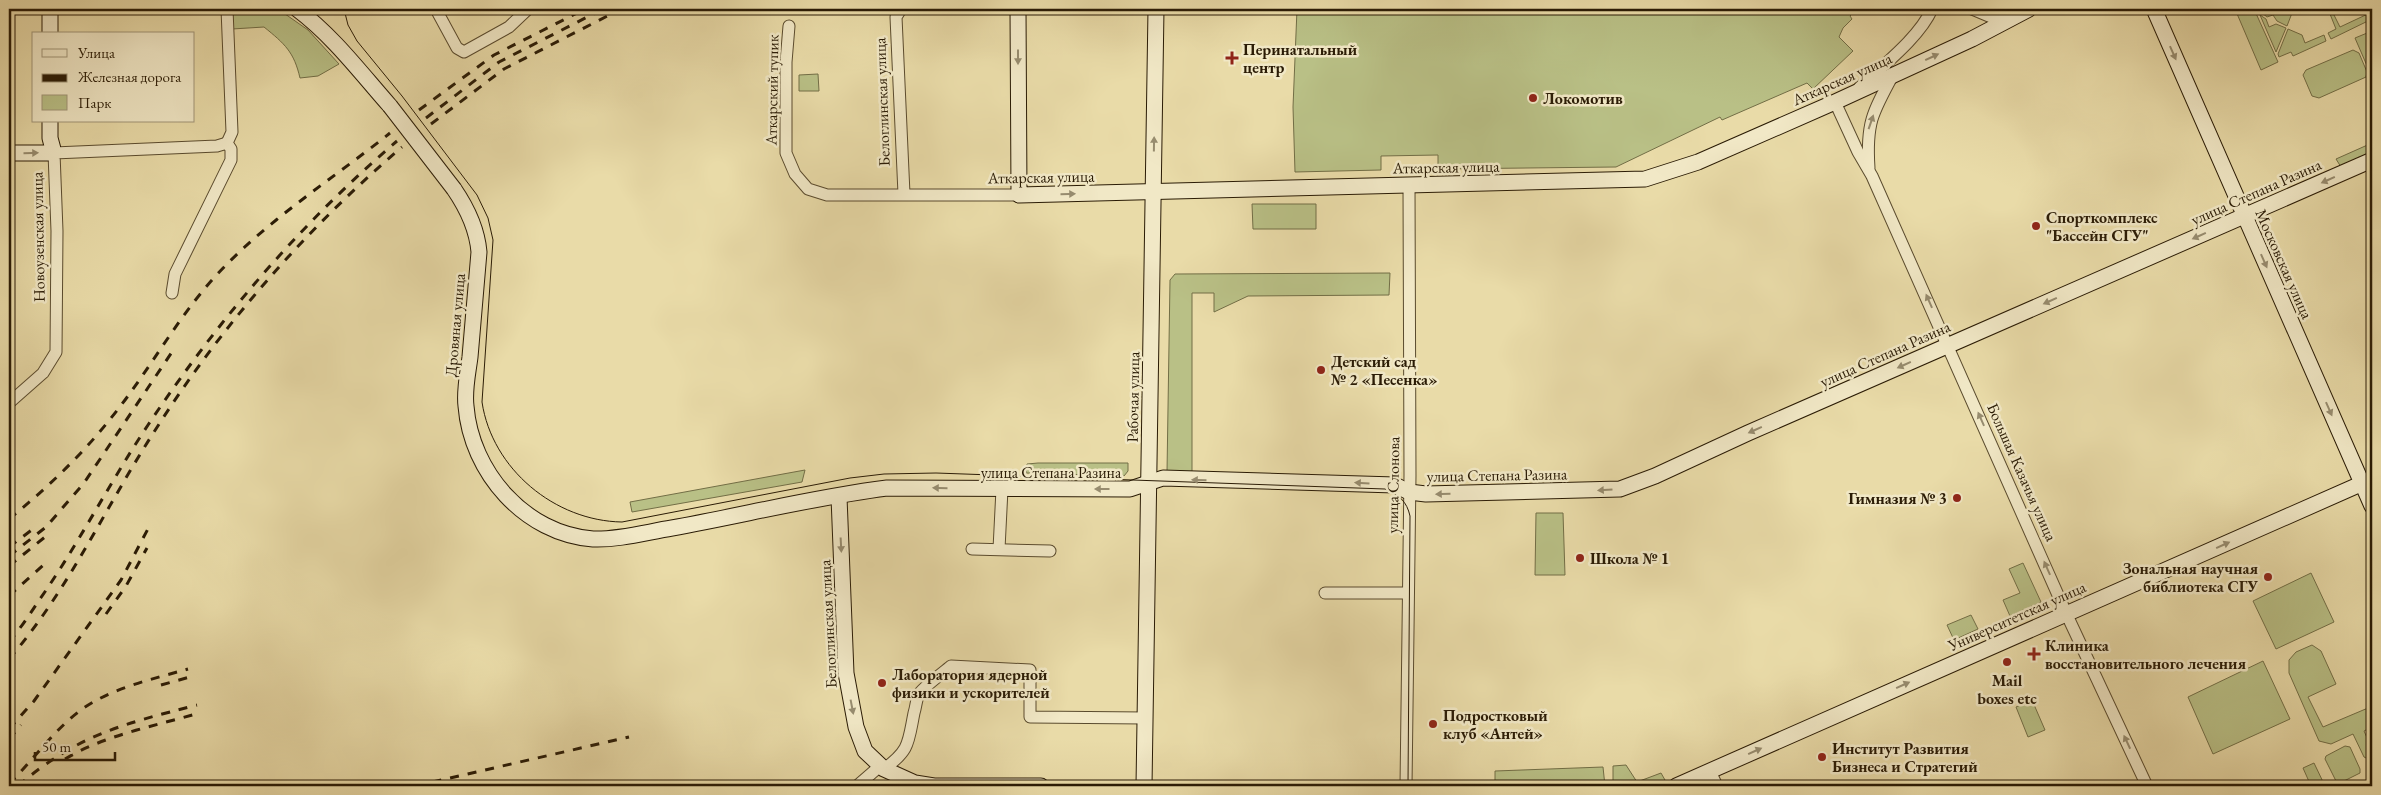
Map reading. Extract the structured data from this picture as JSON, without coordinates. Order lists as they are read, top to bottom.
{
  "streets": {
    "main road": [
      "Аткарская улица",
      "Белоглинская улица",
      "улица Степана Разина",
      "Новоузенская улица",
      "Московская улица",
      "Дровяная улица",
      "Рабочая улица",
      "Университетская улица"
    ],
    "street": ["Аткарский тупик", "Большая Казачья улица", "улица Слонова"]
  },
  "crossings": [
    ["Аткарская улица", "Аткарский тупик"],
    ["Аткарская улица", "Белоглинская улица"],
    ["Аткарская улица", "Рабочая улица"],
    ["Аткарская улица", "Большая Казачья улица"],
    ["Аткарская улица", "улица Слонова"],
    ["Белоглинская улица", "улица Степана Разина"],
    ["улица Степана Разина", "Московская улица"],
    ["улица Степана Разина", "Дровяная улица"],
    ["улица Степана Разина", "Рабочая улица"],
    ["улица Степана Разина", "Большая Казачья улица"],
    ["улица Степана Разина", "улица Слонова"],
    ["Московская улица", "Университетская улица"],
    ["Большая Казачья улица", "Университетская улица"]
  ],
  "one_way": [
    "Белоглинская улица",
    "улица Степана Разина",
    "Московская улица",
    "Большая Казачья улица",
    "Университетская улица"
  ],
  "places": {
    "health": ["Перинатальный центр", "Клиника восстановительного лечения"],
    "other": [
      "Локомотив",
      "Спорткомплекс \"Бассейн СГУ\"",
      "Детский сад № 2 «Песенка»",
      "Гимназия № 3",
      "Школа № 1",
      "Зональная научная библиотека СГУ",
      "Mail boxes etc",
      "Лаборатория ядерной физики и ускорителей",
      "Подростковый клуб «Антей»",
      "Институт Развития Бизнеса и Стратегий"
    ]
  },
  "legend": ["Улица", "Железная дорога", "Парк"],
  "scale_bar": "50 m"
}
